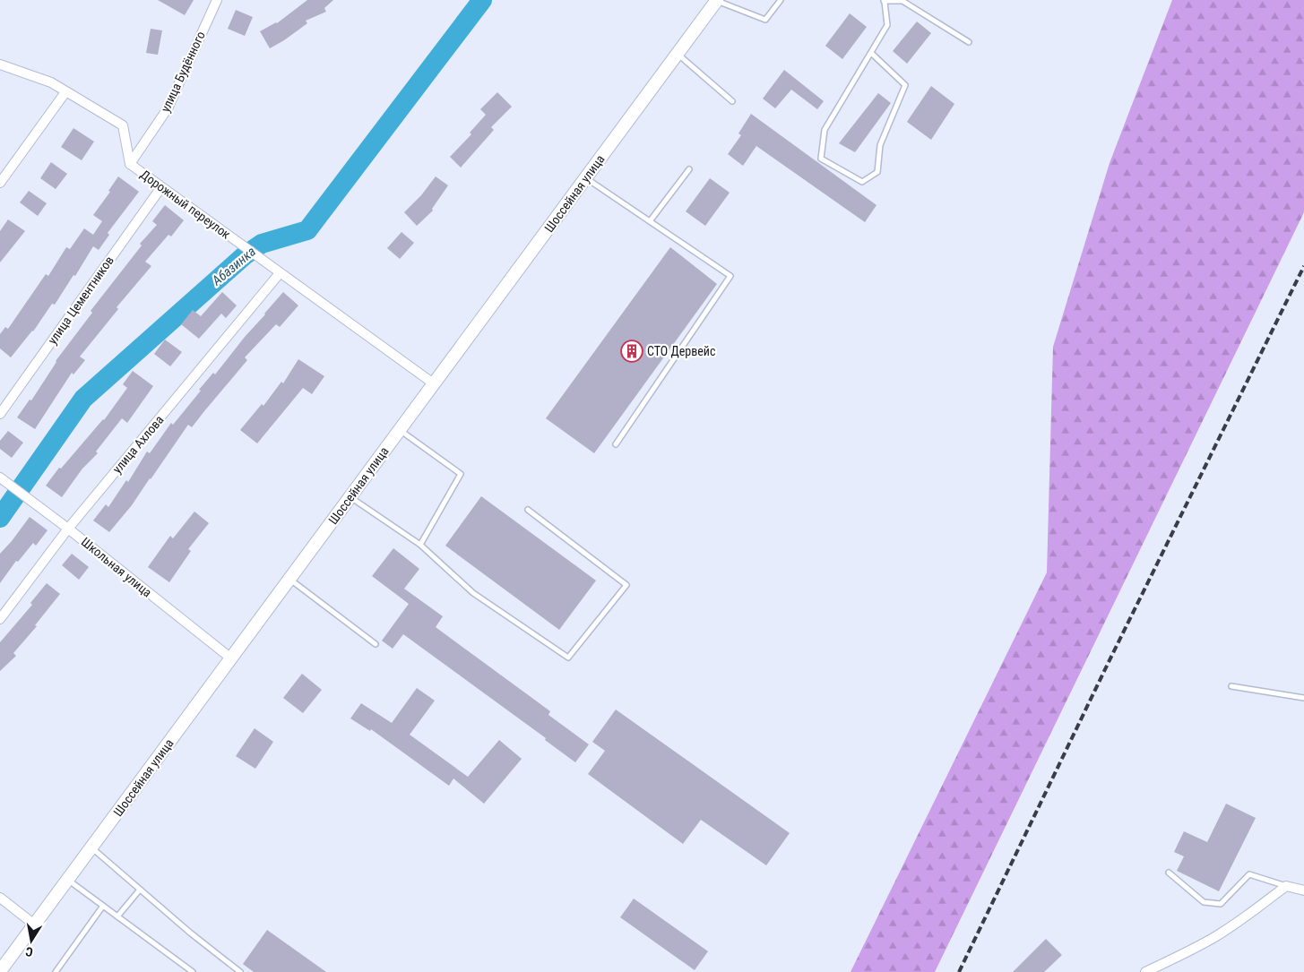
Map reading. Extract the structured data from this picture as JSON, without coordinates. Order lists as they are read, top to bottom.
{
  "streets": {
    "main road": ["Шоссейная улица"],
    "street": [
      "улица Будённого",
      "Дорожный переулок",
      "улица Цементников",
      "улица Ахлова",
      "Школьная улица"
    ]
  },
  "crossings": [
    ["улица Будённого", "Дорожный переулок"],
    ["Шоссейная улица", "Дорожный переулок"],
    ["Шоссейная улица", "Школьная улица"],
    ["Дорожный переулок", "улица Цементников"],
    ["Дорожный переулок", "улица Ахлова"],
    ["улица Ахлова", "Школьная улица"]
  ],
  "water": ["Абазинка"],
  "places": {
    "building": ["СТО Дервейс"]
  },
  "north": "bottom"
}
